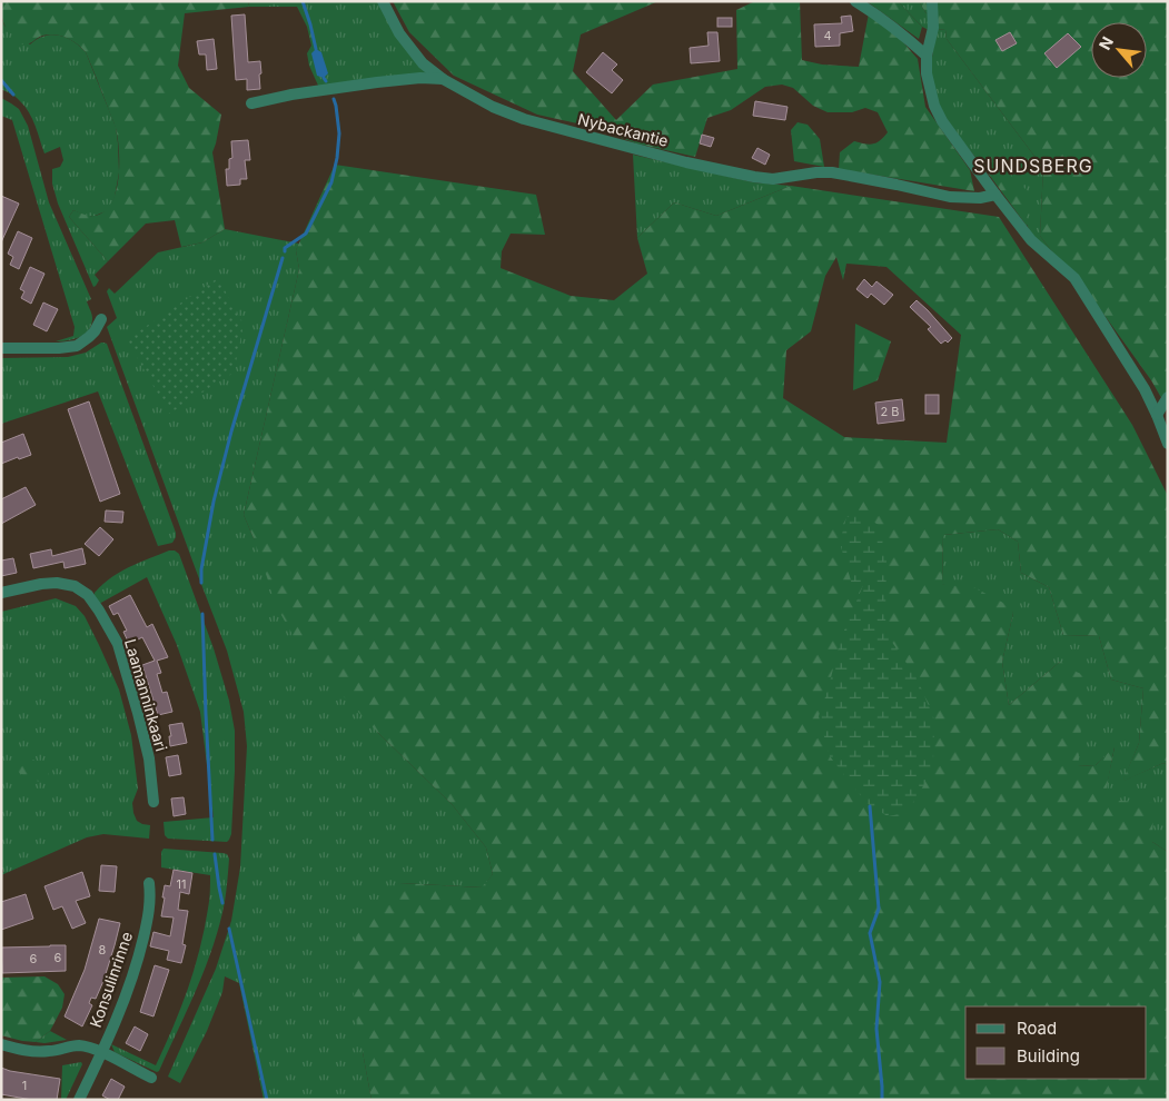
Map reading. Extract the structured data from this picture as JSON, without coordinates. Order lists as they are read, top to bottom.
{
  "streets": {
    "street": ["Nybackantie", "Laamanninkaari", "Konsulinrinne"]
  },
  "districts": ["SUNDSBERG"],
  "house_numbers": [
    "4",
    "2 B",
    "11",
    "8",
    "6",
    "6",
    "1"
  ],
  "legend": ["Road", "Building"],
  "north": "top left"
}
